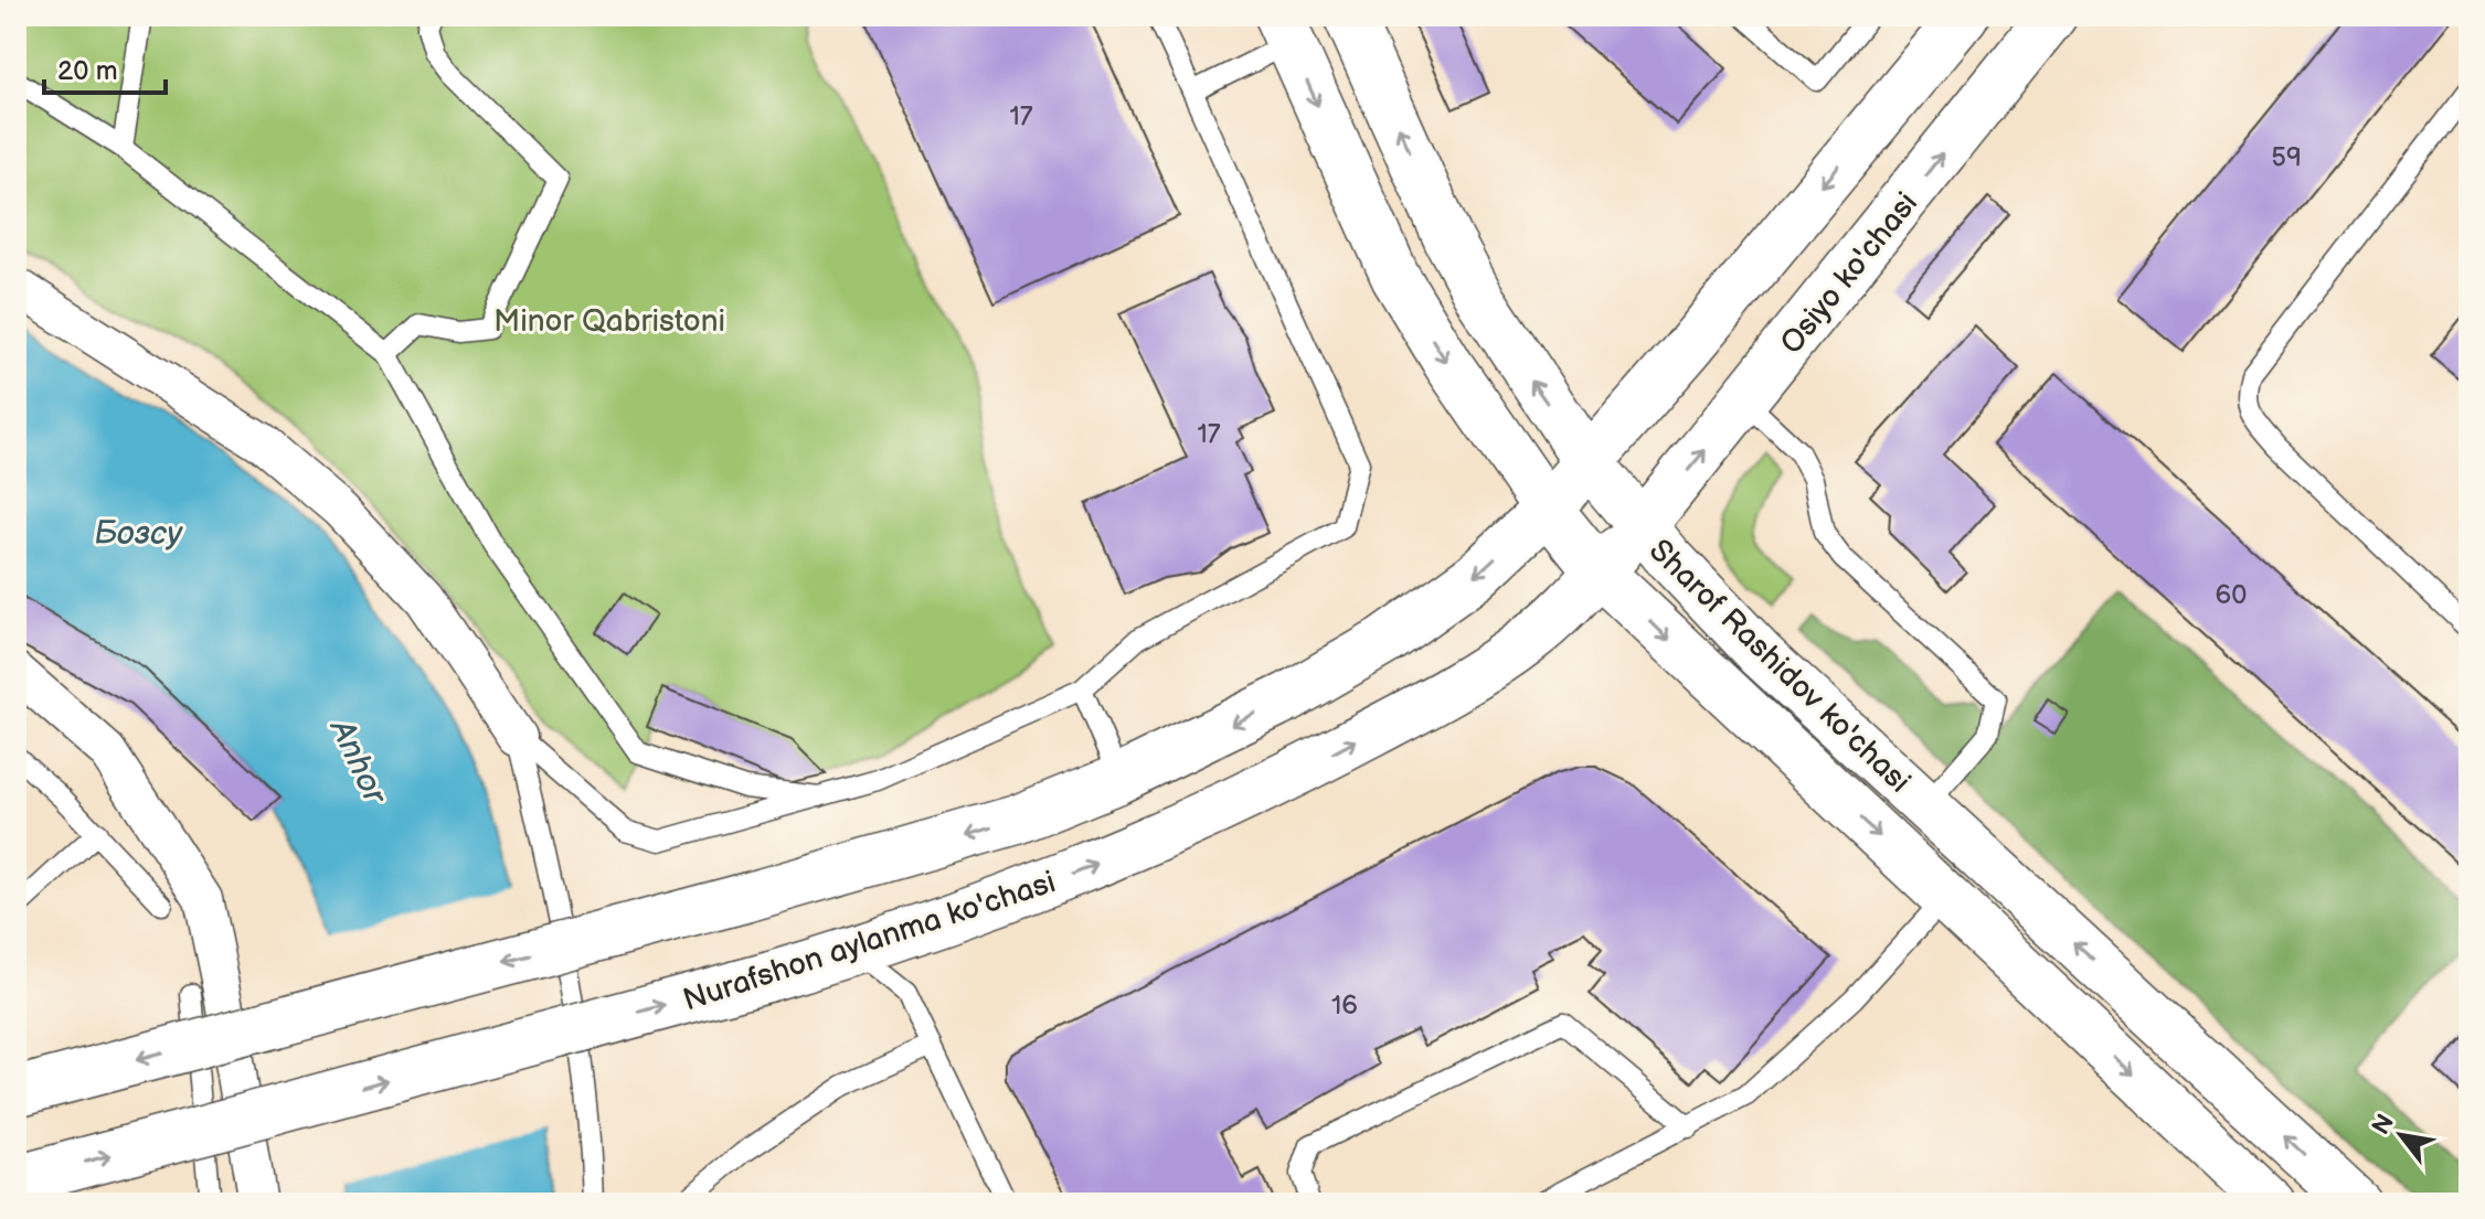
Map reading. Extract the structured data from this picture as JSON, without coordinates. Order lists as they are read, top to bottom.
{
  "streets": {
    "main road": ["Osiyo ko'chasi", "Sharof Rashidov ko'chasi", "Nurafshon aylanma ko'chasi"]
  },
  "crossings": [
    ["Osiyo ko'chasi", "Sharof Rashidov ko'chasi"],
    ["Osiyo ko'chasi", "Nurafshon aylanma ko'chasi"],
    ["Sharof Rashidov ko'chasi", "Nurafshon aylanma ko'chasi"]
  ],
  "water": ["Бозсу", "Anhor"],
  "parks": ["Minor Qabristoni"],
  "house_numbers": [
    "17",
    "59",
    "17",
    "60",
    "16"
  ],
  "scale_bar": "20 m",
  "north": "top left"
}
